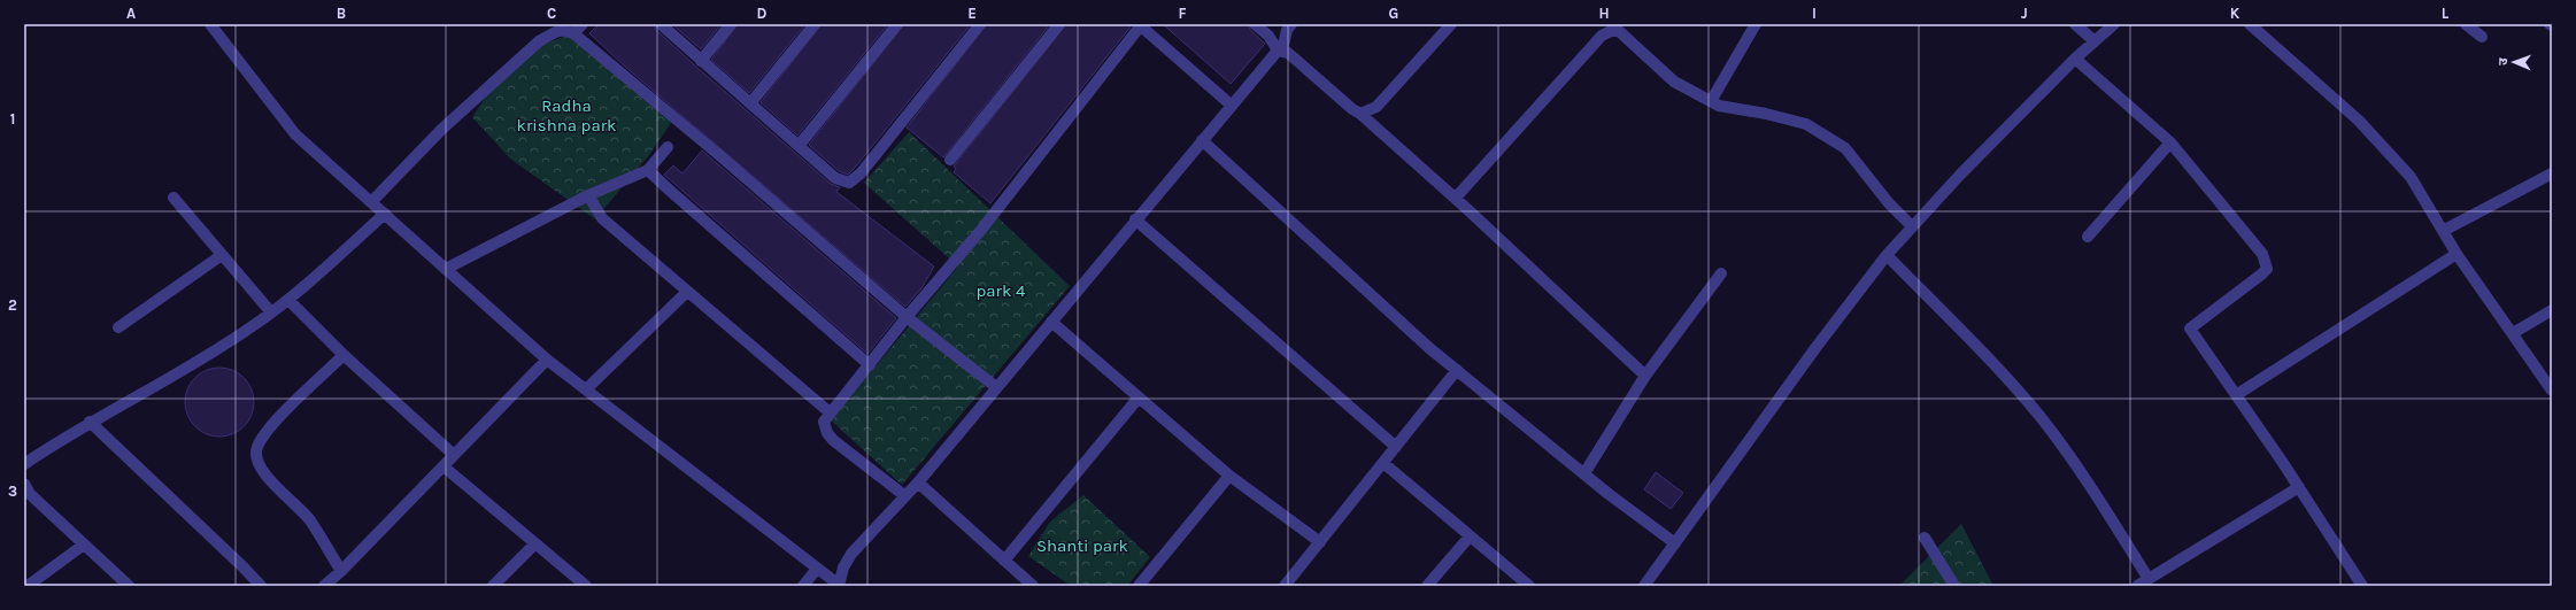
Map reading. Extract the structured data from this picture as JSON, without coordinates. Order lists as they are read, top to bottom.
{
  "parks": ["Radha krishna park", "park 4", "Shanti park"],
  "north": "left",
  "grid": {
    "columns": [
      "A",
      "B",
      "C",
      "D",
      "E",
      "F",
      "G",
      "H",
      "I",
      "J",
      "K",
      "L"
    ],
    "rows": ["1", "2", "3"]
  }
}
